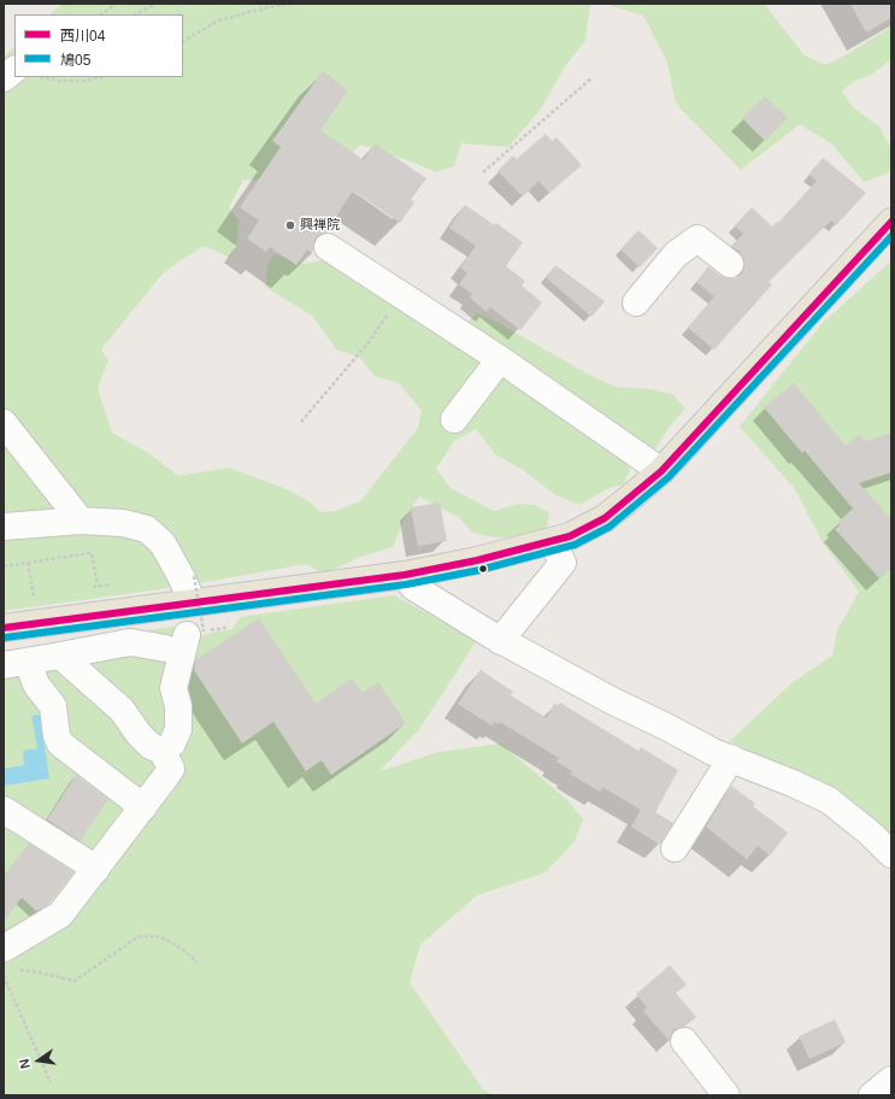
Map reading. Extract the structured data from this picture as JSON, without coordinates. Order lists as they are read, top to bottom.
{
  "places": ["興禅院"],
  "lines": ["transit line 西川04", "transit line 鳩05"],
  "legend": ["西川04", "鳩05"],
  "north": "left"
}
